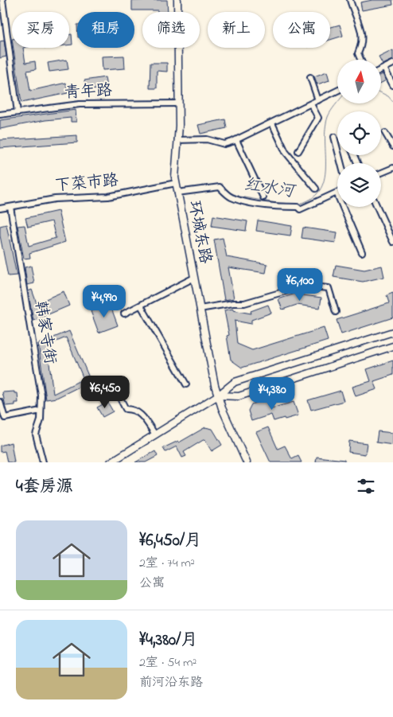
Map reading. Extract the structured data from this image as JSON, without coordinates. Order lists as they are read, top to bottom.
{
  "streets": {
    "main road": ["环城东路"],
    "street": ["青年路", "下菜市路", "韩家寺街"]
  },
  "crossings": [
    ["青年路", "环城东路"],
    ["下菜市路", "环城东路"],
    ["下菜市路", "韩家寺街"]
  ],
  "water": ["红水河"],
  "north": "top",
  "page": {
    "chip": [
      "买房",
      "租房",
      "筛选",
      "新上",
      "公寓"
    ],
    "price": [
      "¥6,100",
      "¥4,990",
      "¥6,450",
      "¥4,380"
    ],
    "heading": "4套房源",
    "list": [
      {
        "name": "¥6,450/月",
        "note": "2室 · 74 m² · 公寓"
      },
      {
        "name": "¥4,380/月",
        "note": "2室 · 54 m² · 前河沿东路"
      }
    ]
  }
}
